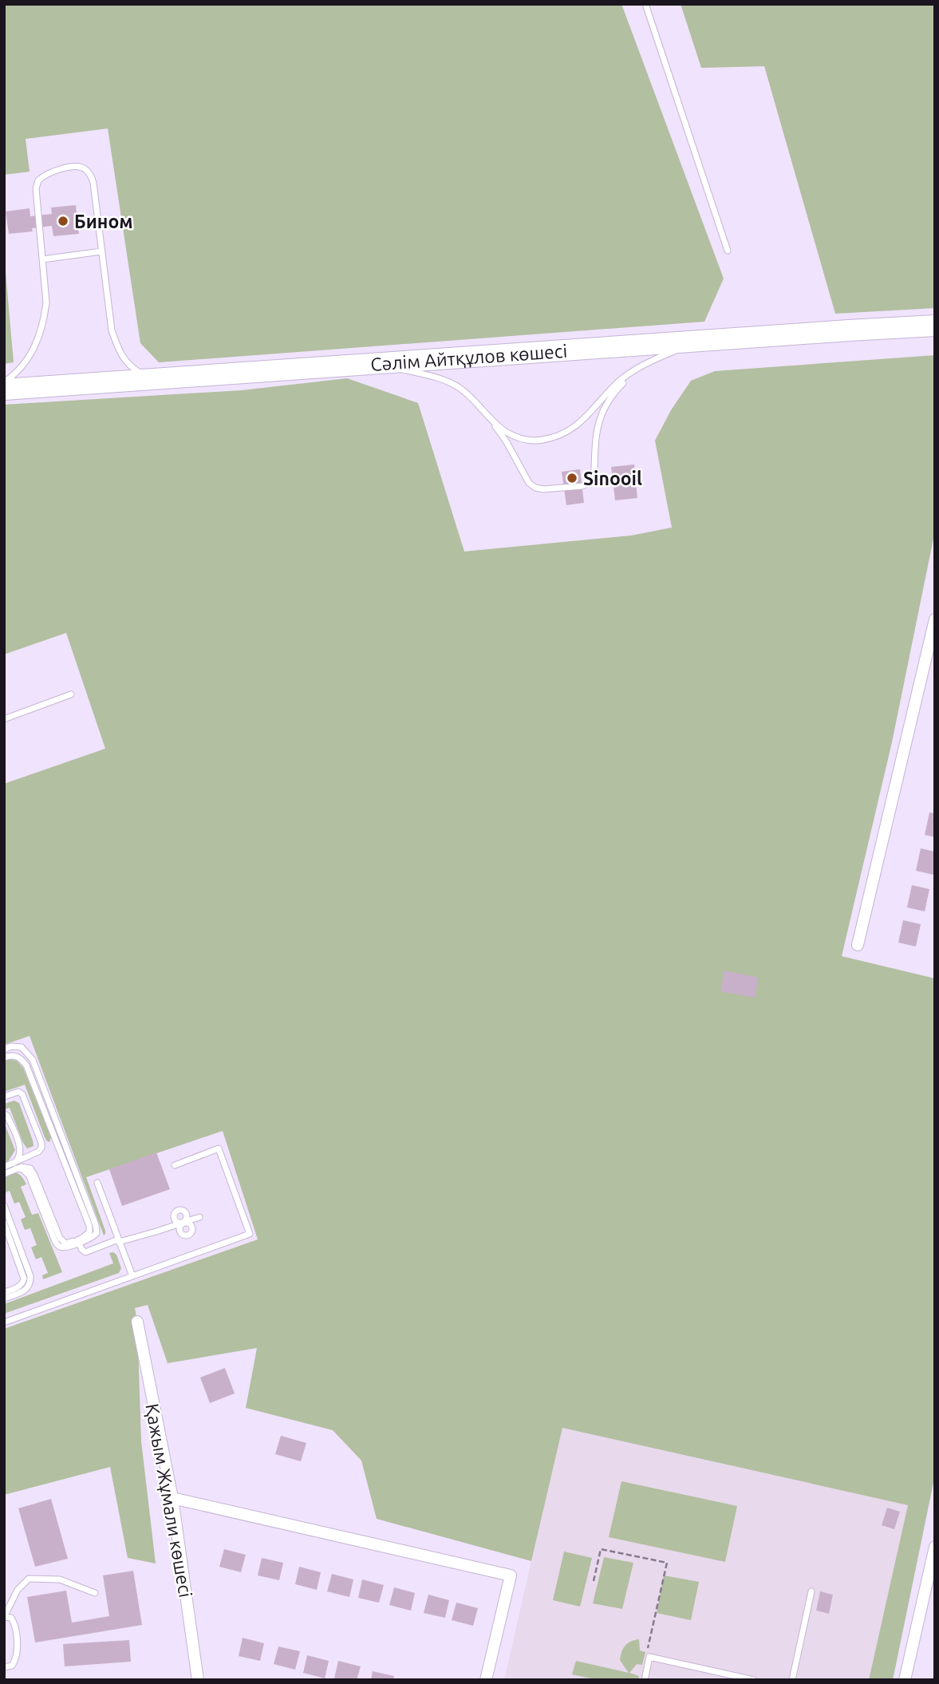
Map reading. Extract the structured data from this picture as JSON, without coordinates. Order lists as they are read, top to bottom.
{
  "streets": {
    "highway": ["Сәлім Айтқұлов көшесі"],
    "street": ["Қажым Жұмали көшесі"]
  },
  "places": ["Бином", "Sinooil"]
}
